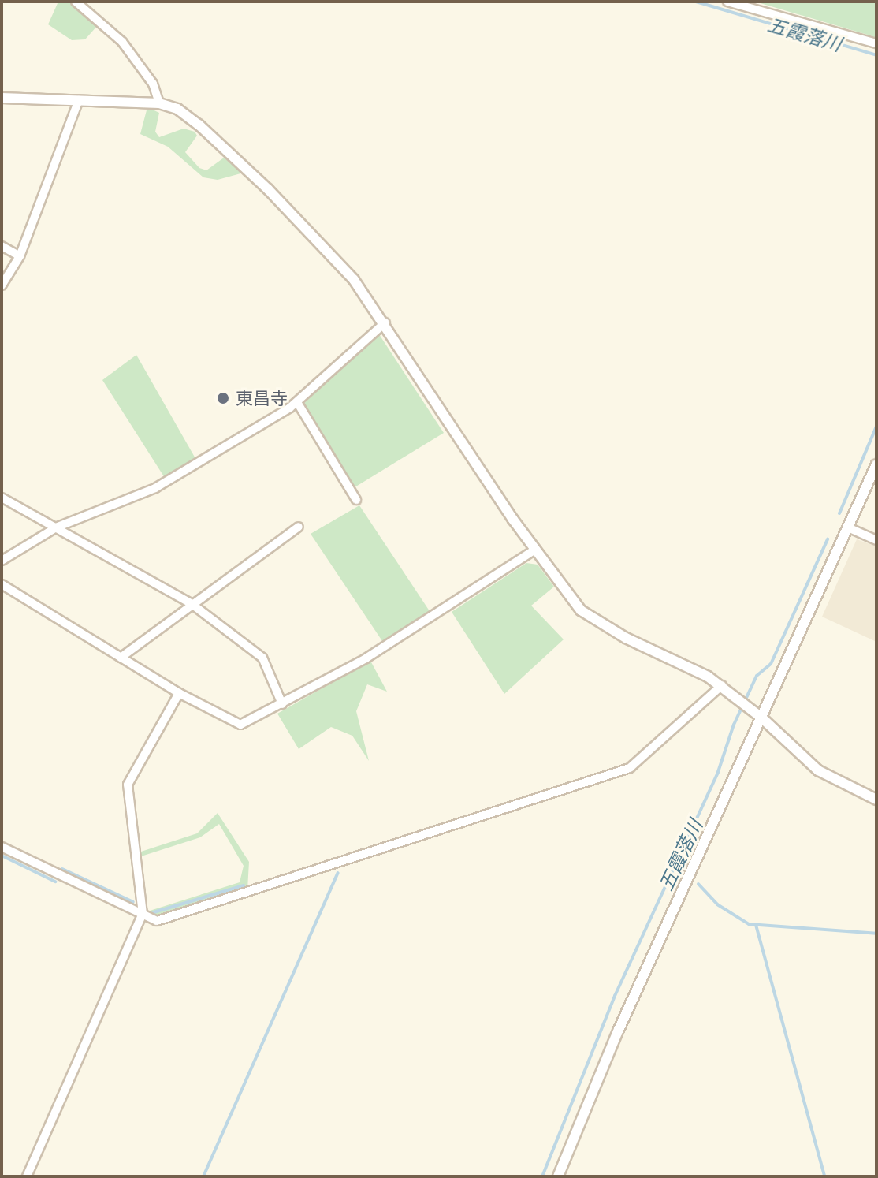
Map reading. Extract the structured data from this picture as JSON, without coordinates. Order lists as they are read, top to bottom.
{
  "water": ["五霞落川"],
  "places": ["東昌寺"]
}
